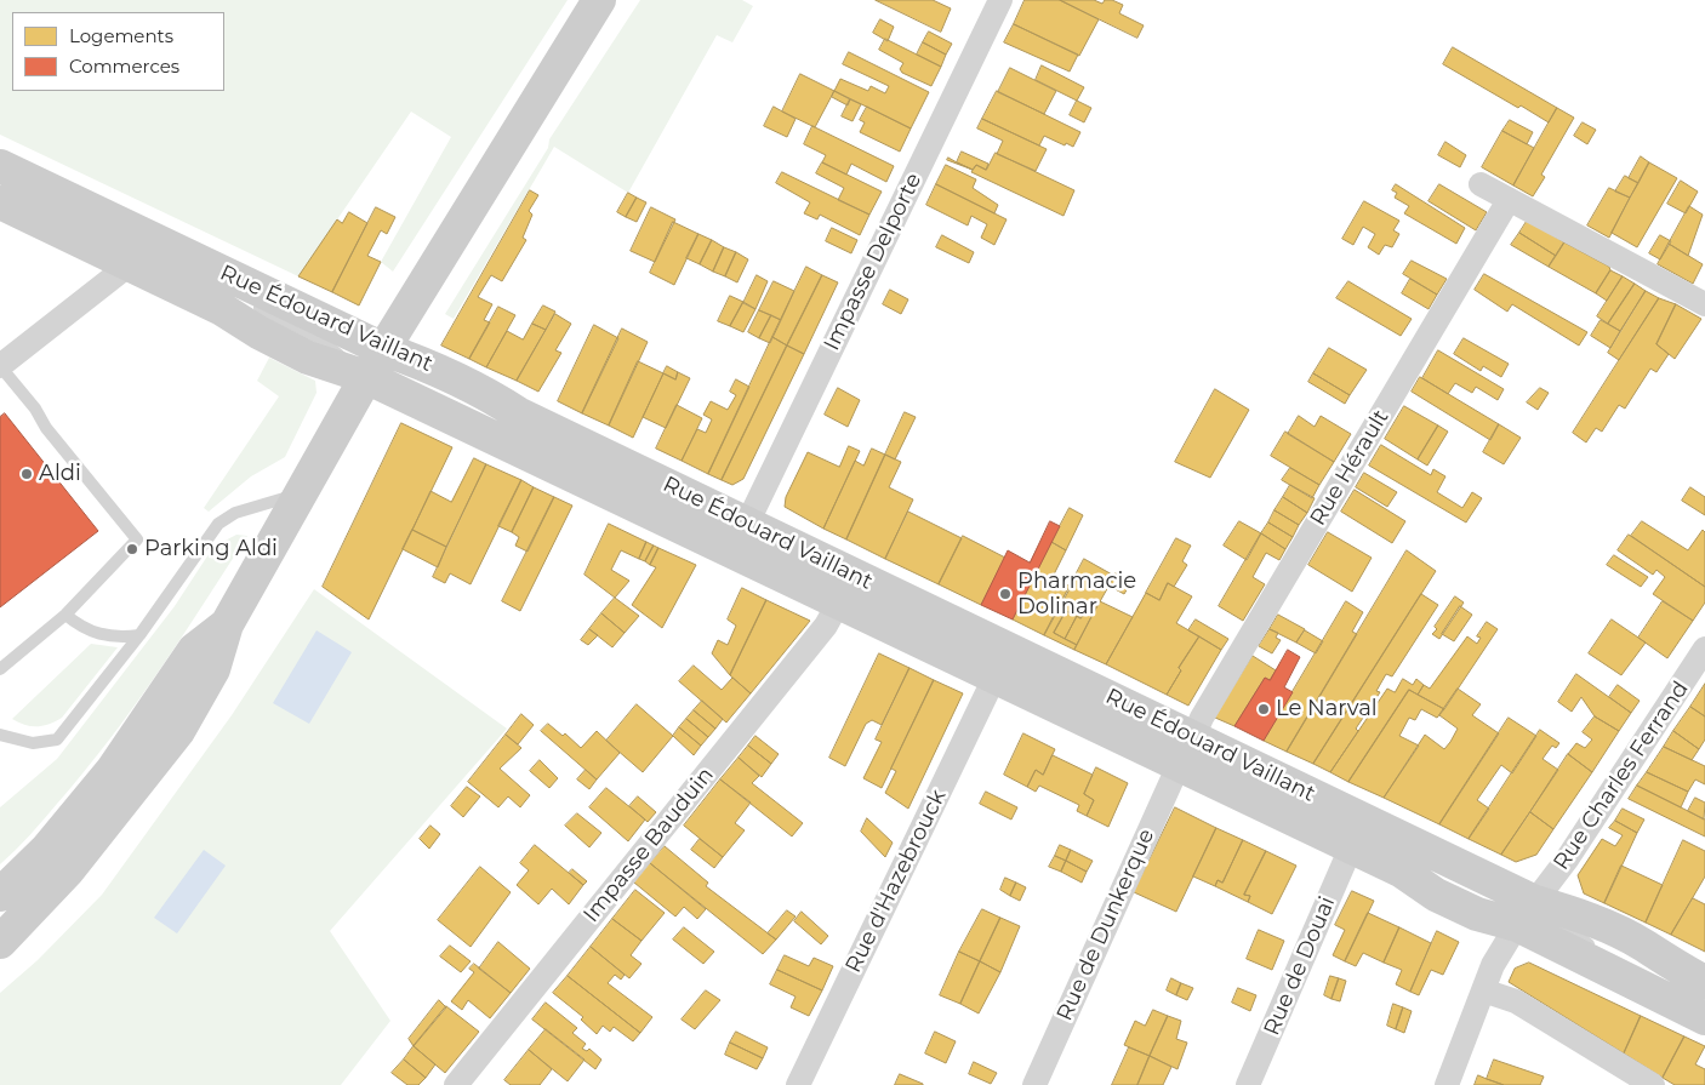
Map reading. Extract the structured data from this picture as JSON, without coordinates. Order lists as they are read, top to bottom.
{
  "streets": {
    "main road": ["Rue Édouard Vaillant"],
    "street": [
      "Impasse Delporte",
      "Rue Hérault",
      "Rue Charles Ferrand",
      "Impasse Bauduin",
      "Rue d'Hazebrouck",
      "Rue de Dunkerque",
      "Rue de Douai"
    ]
  },
  "crossings": [
    ["Impasse Delporte", "Rue Édouard Vaillant"],
    ["Rue Édouard Vaillant", "Rue Hérault"],
    ["Rue Édouard Vaillant", "Rue Charles Ferrand"],
    ["Rue Édouard Vaillant", "Impasse Bauduin"],
    ["Rue Édouard Vaillant", "Rue d'Hazebrouck"],
    ["Rue Édouard Vaillant", "Rue de Dunkerque"],
    ["Rue Édouard Vaillant", "Rue de Douai"],
    ["Rue Hérault", "Rue de Dunkerque"]
  ],
  "places": [
    "Aldi",
    "Parking Aldi",
    "Pharmacie Dolinar",
    "Le Narval"
  ],
  "legend": ["Logements", "Commerces"]
}
